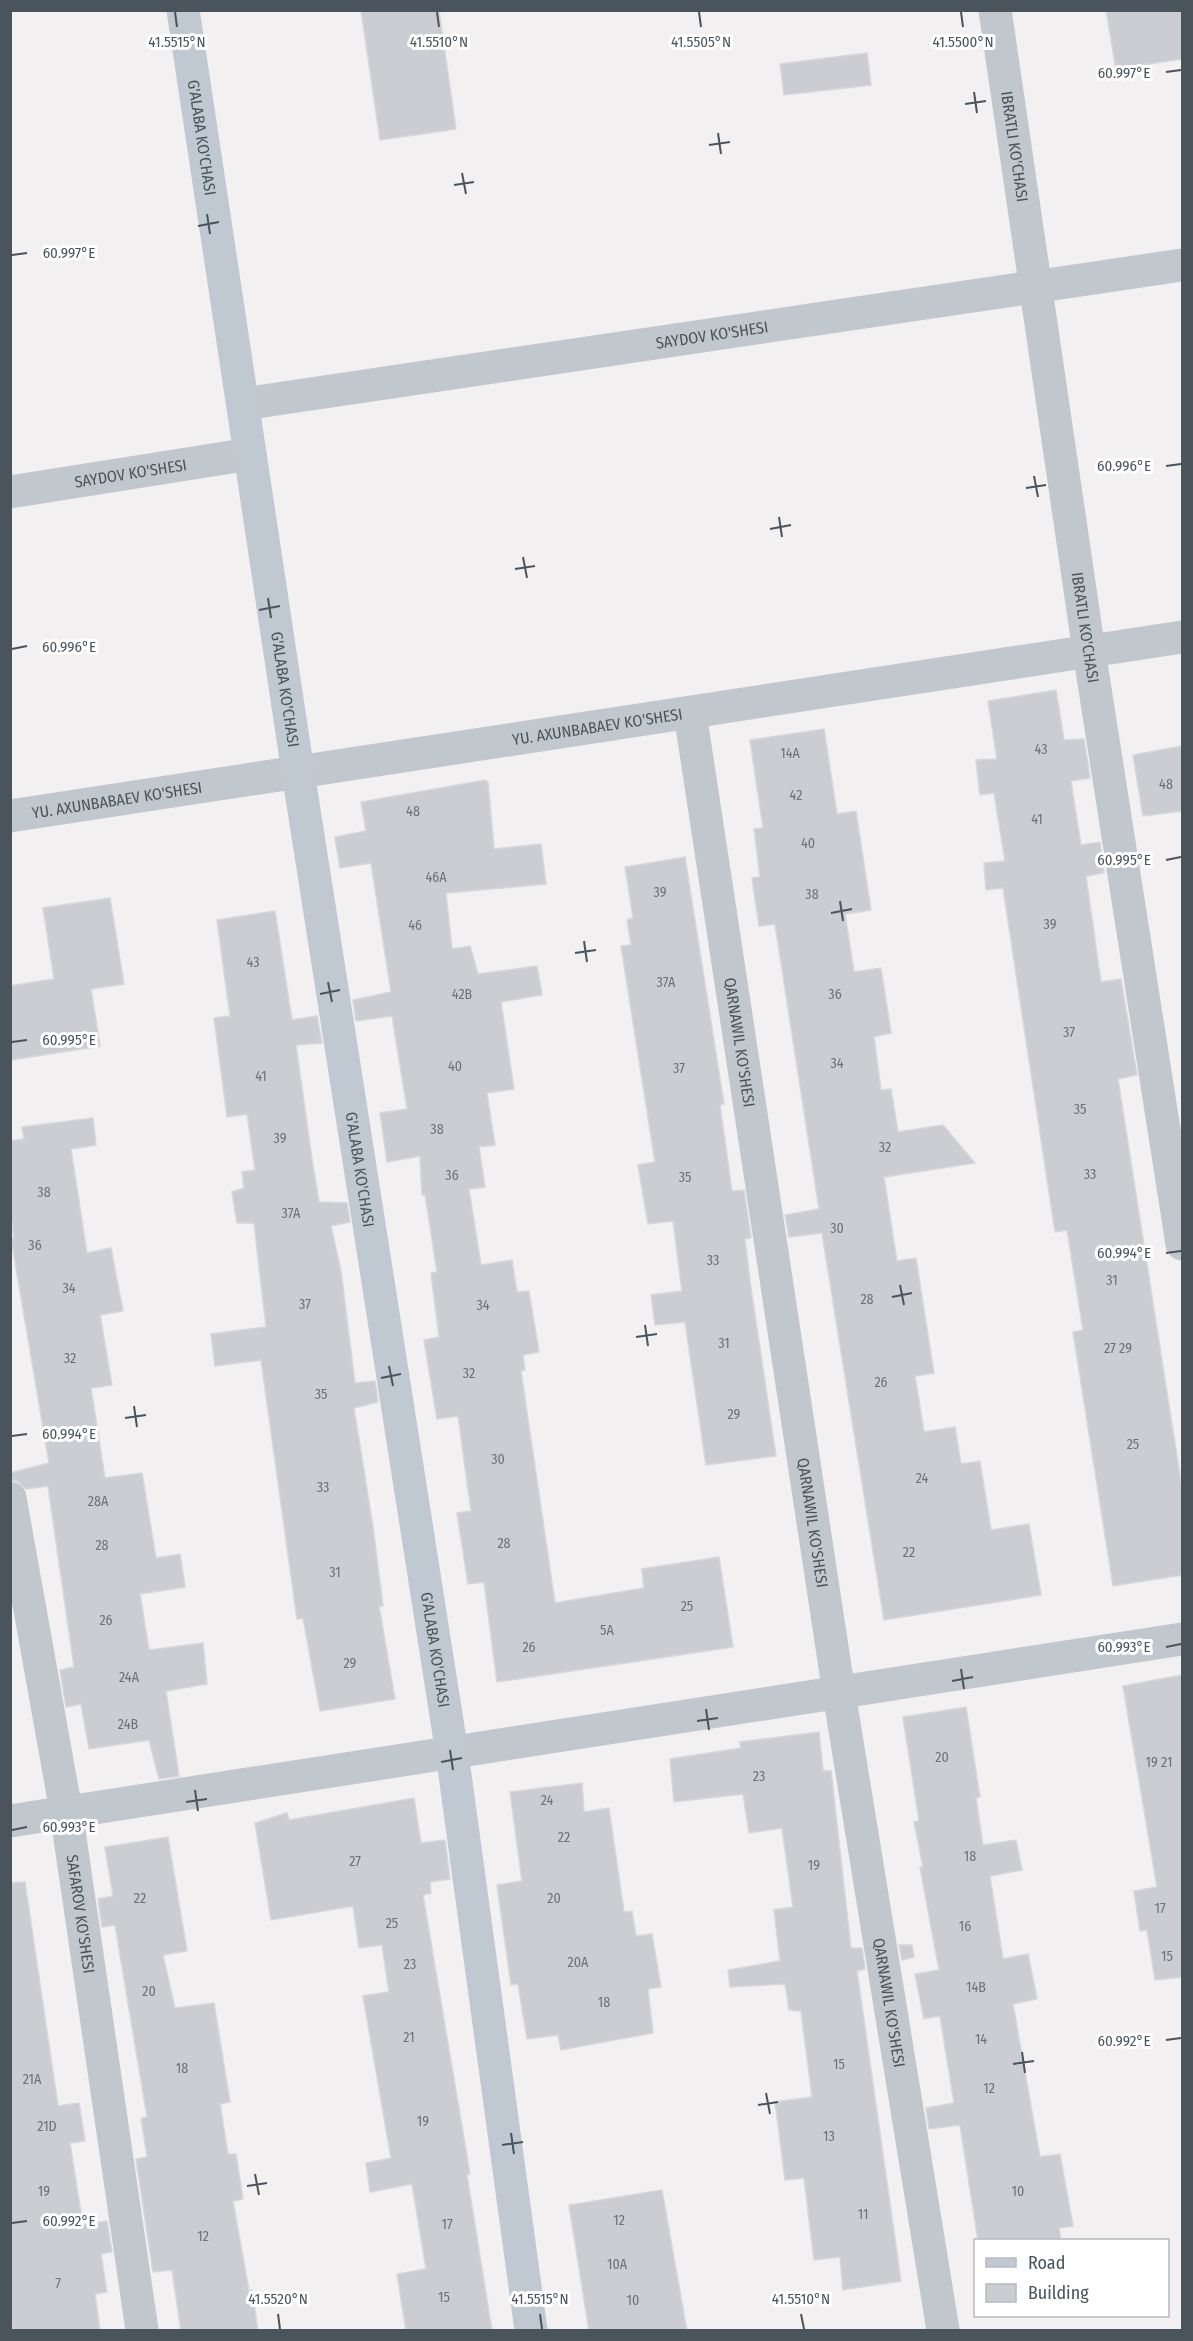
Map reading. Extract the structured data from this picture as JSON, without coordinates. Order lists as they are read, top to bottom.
{
  "streets": {
    "street": [
      "G'ALABA KO'CHASI",
      "IBRATLI KO'CHASI",
      "SAYDOV KO'SHESI",
      "YU. AXUNBABAEV KO'SHESI",
      "QARNAWIL KO'SHESI",
      "SAFAROV KO'SHESI"
    ]
  },
  "crossings": [
    ["G'ALABA KO'CHASI", "SAYDOV KO'SHESI"],
    ["G'ALABA KO'CHASI", "YU. AXUNBABAEV KO'SHESI"],
    ["IBRATLI KO'CHASI", "SAYDOV KO'SHESI"],
    ["IBRATLI KO'CHASI", "YU. AXUNBABAEV KO'SHESI"],
    ["YU. AXUNBABAEV KO'SHESI", "QARNAWIL KO'SHESI"]
  ],
  "house_numbers": [
    "43",
    "14A",
    "48",
    "42",
    "48",
    "41",
    "40",
    "46A",
    "39",
    "38",
    "39",
    "46",
    "43",
    "37A",
    "42B",
    "36",
    "37",
    "34",
    "40",
    "37",
    "41",
    "35",
    "38",
    "39",
    "32",
    "33",
    "36",
    "35",
    "38",
    "37A",
    "30",
    "36",
    "33",
    "31",
    "34",
    "28",
    "37",
    "34",
    "31",
    "27 29",
    "32",
    "32",
    "26",
    "35",
    "29",
    "25",
    "30",
    "24",
    "33",
    "28A",
    "28",
    "28",
    "22",
    "31",
    "25",
    "26",
    "5A",
    "26",
    "29",
    "24A",
    "24B",
    "20",
    "19 21",
    "23",
    "24",
    "22",
    "18",
    "27",
    "19",
    "22",
    "20",
    "17",
    "25",
    "16",
    "15",
    "20A",
    "23",
    "14B",
    "20",
    "18",
    "21",
    "14",
    "15",
    "18",
    "21A",
    "12",
    "19",
    "21D",
    "13",
    "19",
    "10",
    "11",
    "12",
    "17",
    "12",
    "10A",
    "7",
    "15",
    "10"
  ],
  "legend": ["Road", "Building"],
  "coordinates": [
    "41.5515°N",
    "41.5510°N",
    "41.5505°N",
    "41.5500°N",
    "60.997°E",
    "60.996°E",
    "60.995°E",
    "60.994°E",
    "60.993°E",
    "60.992°E",
    "41.5520°N"
  ]
}
